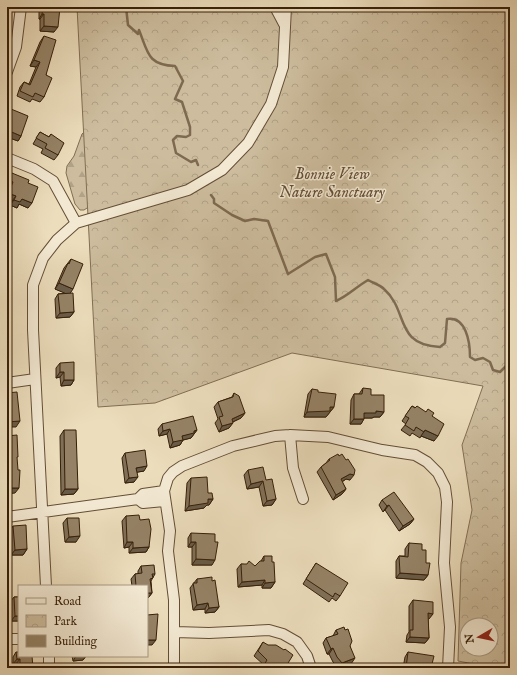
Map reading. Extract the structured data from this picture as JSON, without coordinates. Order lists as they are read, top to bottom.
{
  "parks": ["Bonnie View Nature Sanctuary"],
  "legend": ["Road", "Park", "Building"],
  "north": "left"
}
